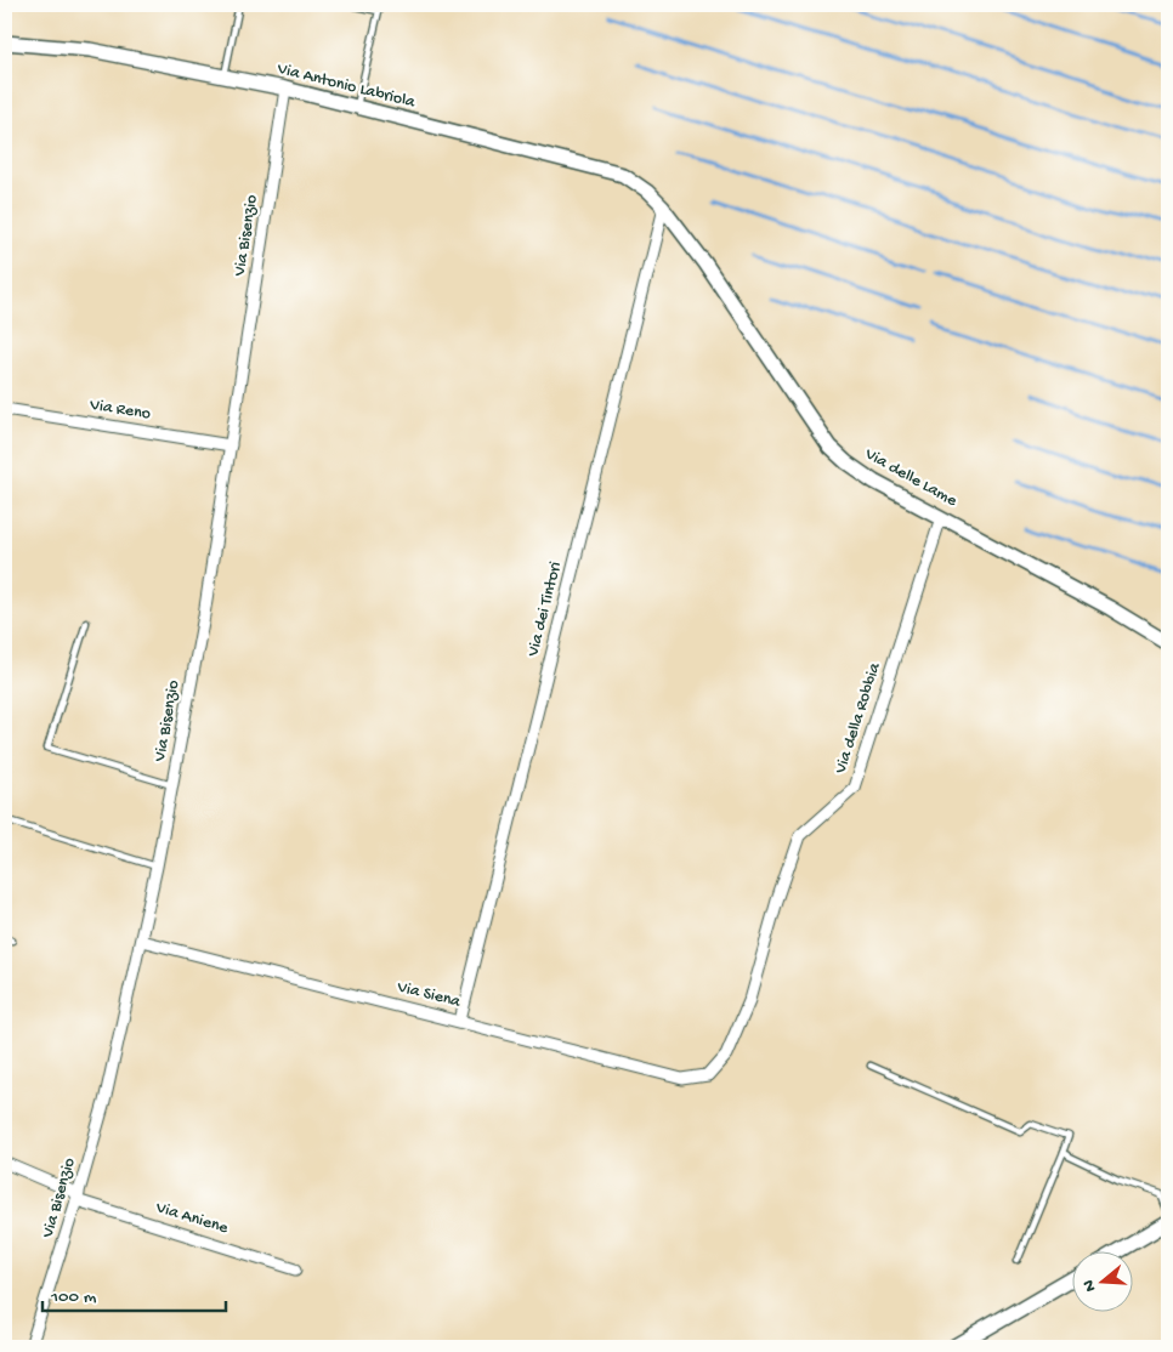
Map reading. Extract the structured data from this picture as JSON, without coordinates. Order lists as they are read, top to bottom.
{
  "streets": {
    "street": [
      "Via Antonio Labriola",
      "Via Bisenzio",
      "Via Reno",
      "Via delle Lame",
      "Via dei Tintori",
      "Via della Robbia",
      "Via Siena",
      "Via Aniene"
    ]
  },
  "crossings": [
    ["Via Antonio Labriola", "Via Bisenzio"],
    ["Via Antonio Labriola", "Via delle Lame"],
    ["Via Antonio Labriola", "Via dei Tintori"],
    ["Via Bisenzio", "Via Reno"],
    ["Via Bisenzio", "Via Siena"],
    ["Via Bisenzio", "Via Aniene"],
    ["Via delle Lame", "Via dei Tintori"],
    ["Via delle Lame", "Via della Robbia"],
    ["Via dei Tintori", "Via Siena"],
    ["Via della Robbia", "Via Siena"]
  ],
  "scale_bar": "100 m",
  "north": "left"
}
